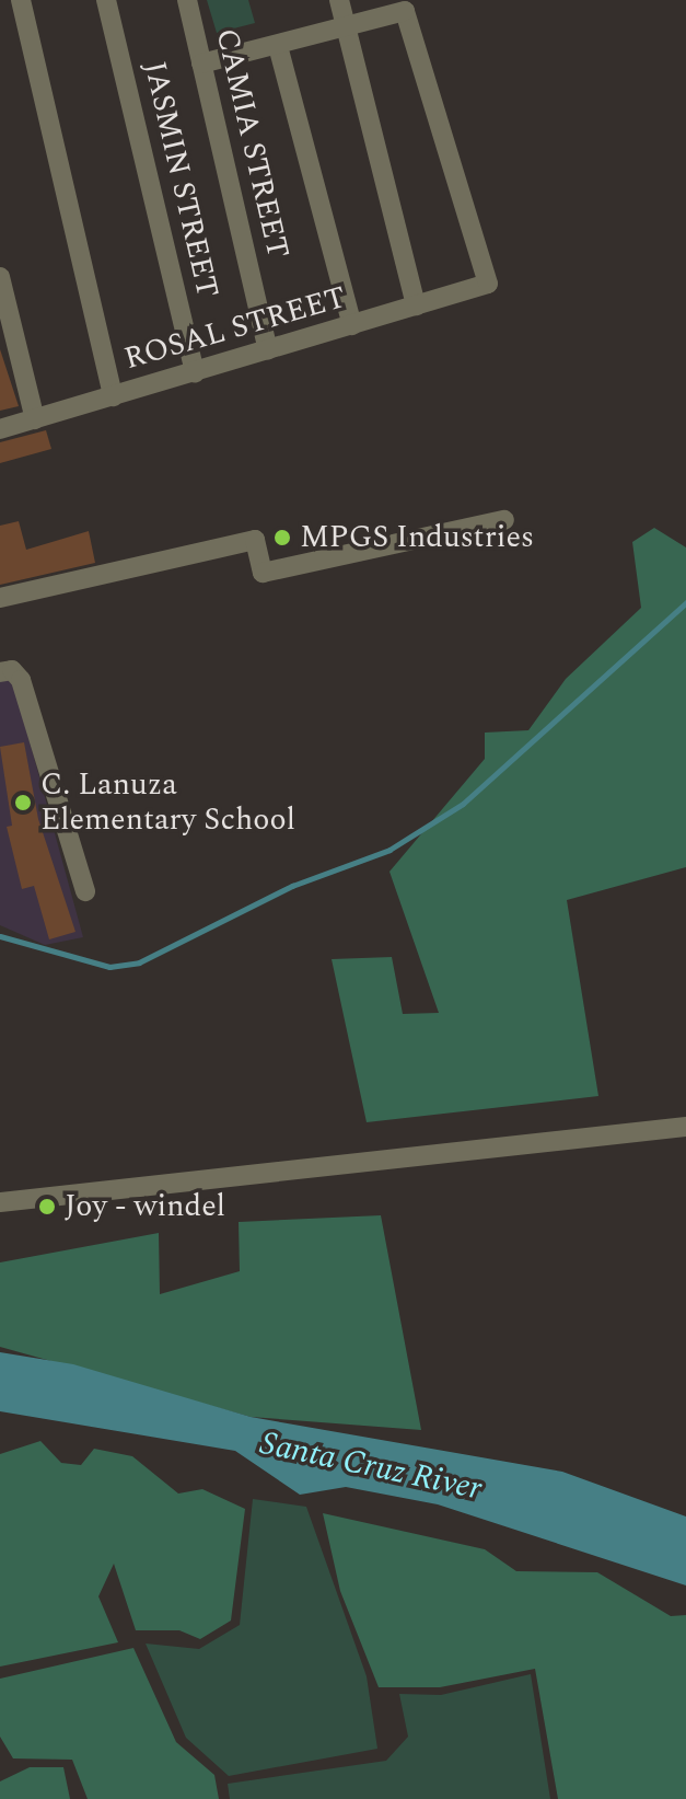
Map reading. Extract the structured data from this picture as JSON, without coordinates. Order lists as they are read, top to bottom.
{
  "streets": {
    "street": ["CAMIA STREET", "JASMIN STREET", "ROSAL STREET"]
  },
  "crossings": [
    ["CAMIA STREET", "ROSAL STREET"],
    ["JASMIN STREET", "ROSAL STREET"]
  ],
  "water": ["Santa Cruz River"],
  "places": ["MPGS Industries", "C. Lanuza Elementary School", "Joy - windel"]
}
